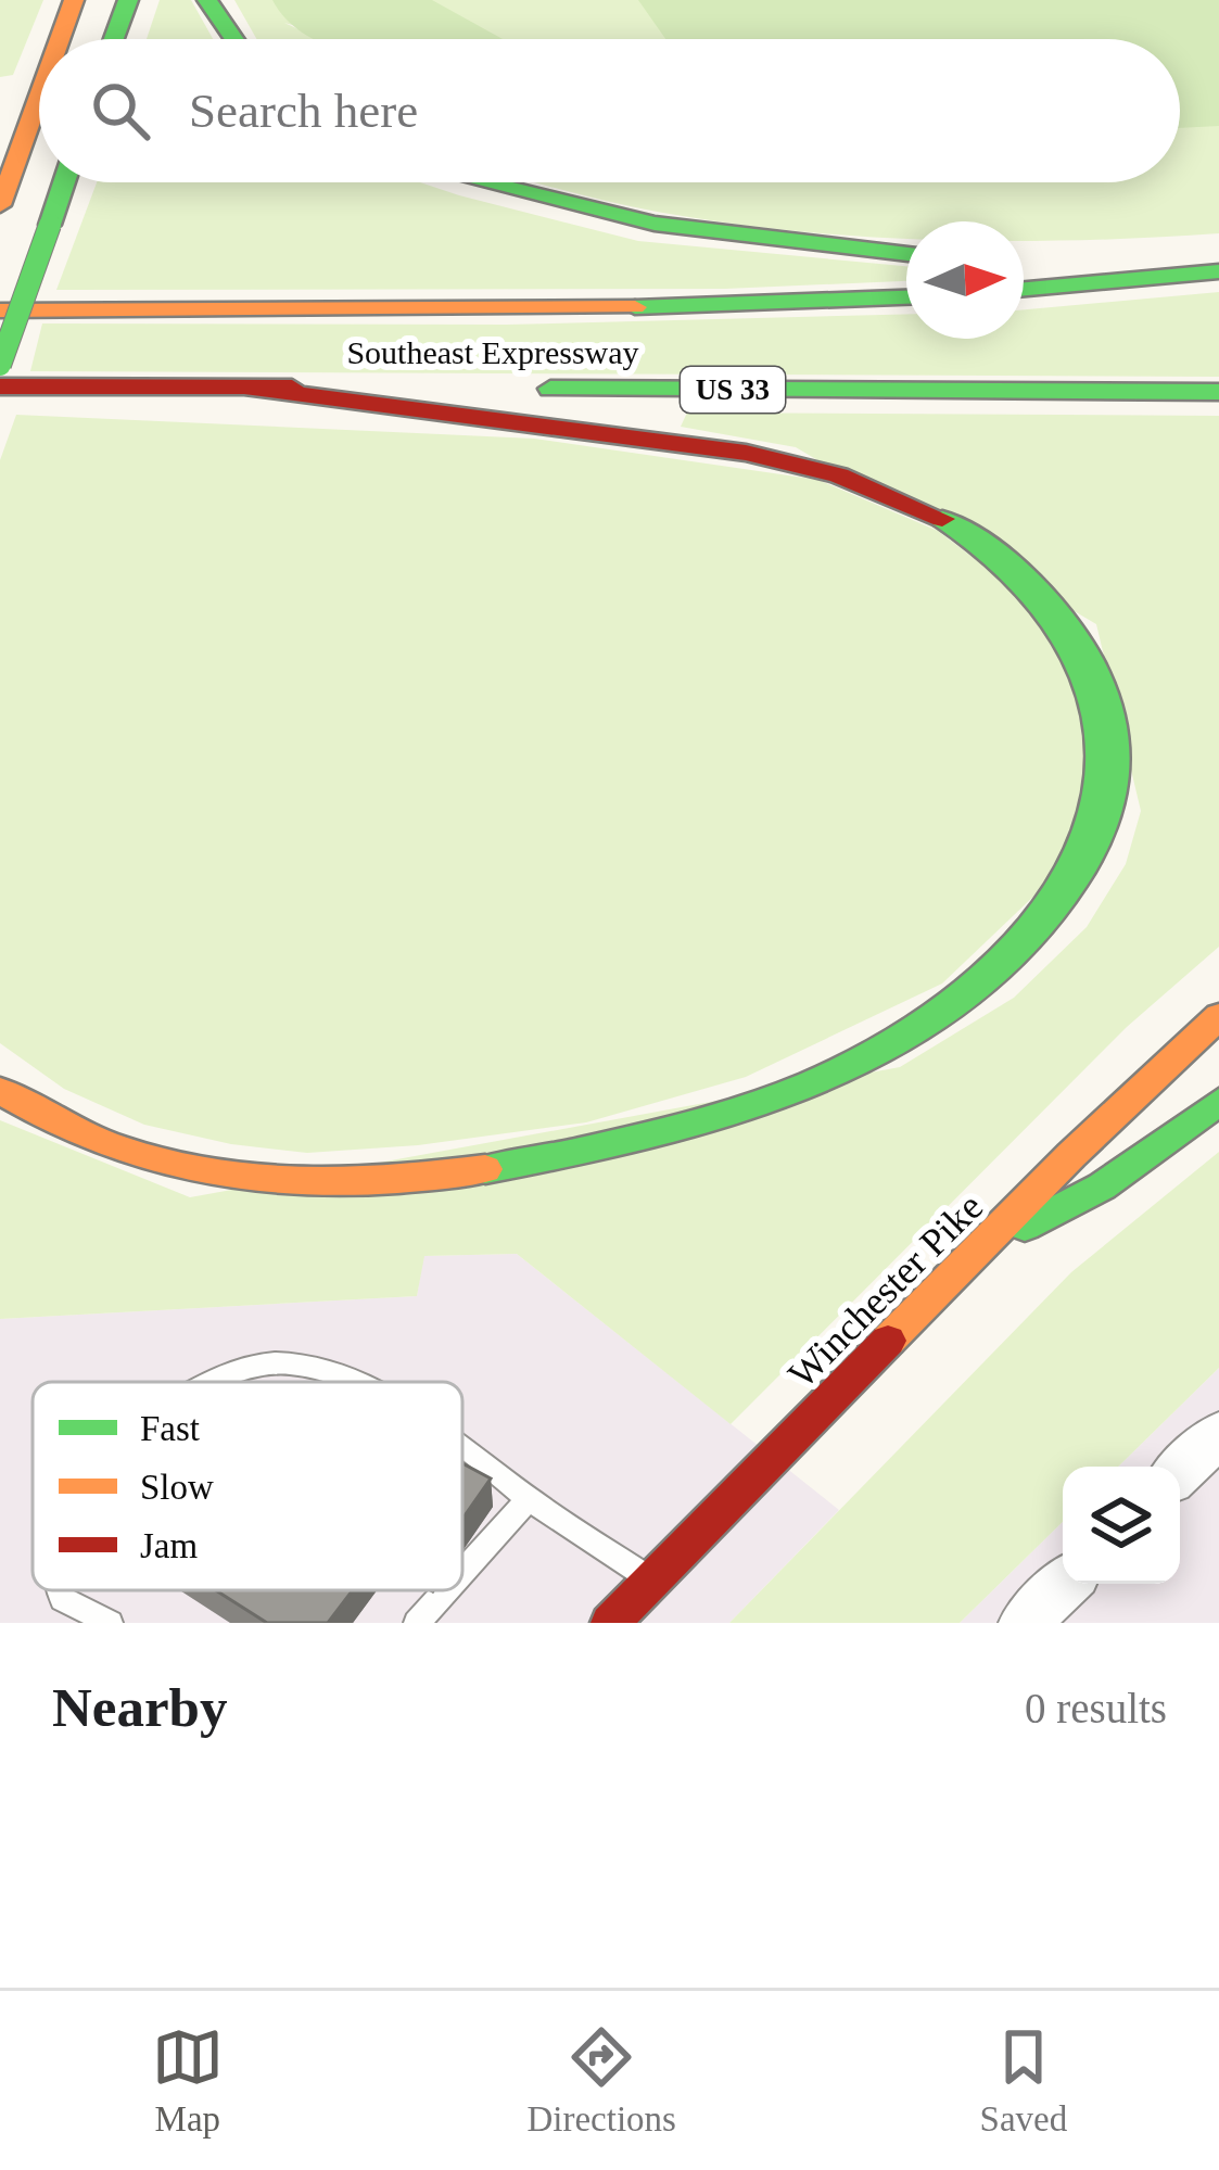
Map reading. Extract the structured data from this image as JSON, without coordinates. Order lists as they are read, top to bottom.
{
  "streets": {
    "main road": ["Southeast Expressway", "US 33", "Winchester Pike"]
  },
  "legend": ["Fast", "Slow", "Jam"],
  "north": "right",
  "page": {
    "search": "Search here",
    "heading": ["Nearby", "0 results"],
    "nav": ["Map", "Directions", "Saved"]
  }
}
